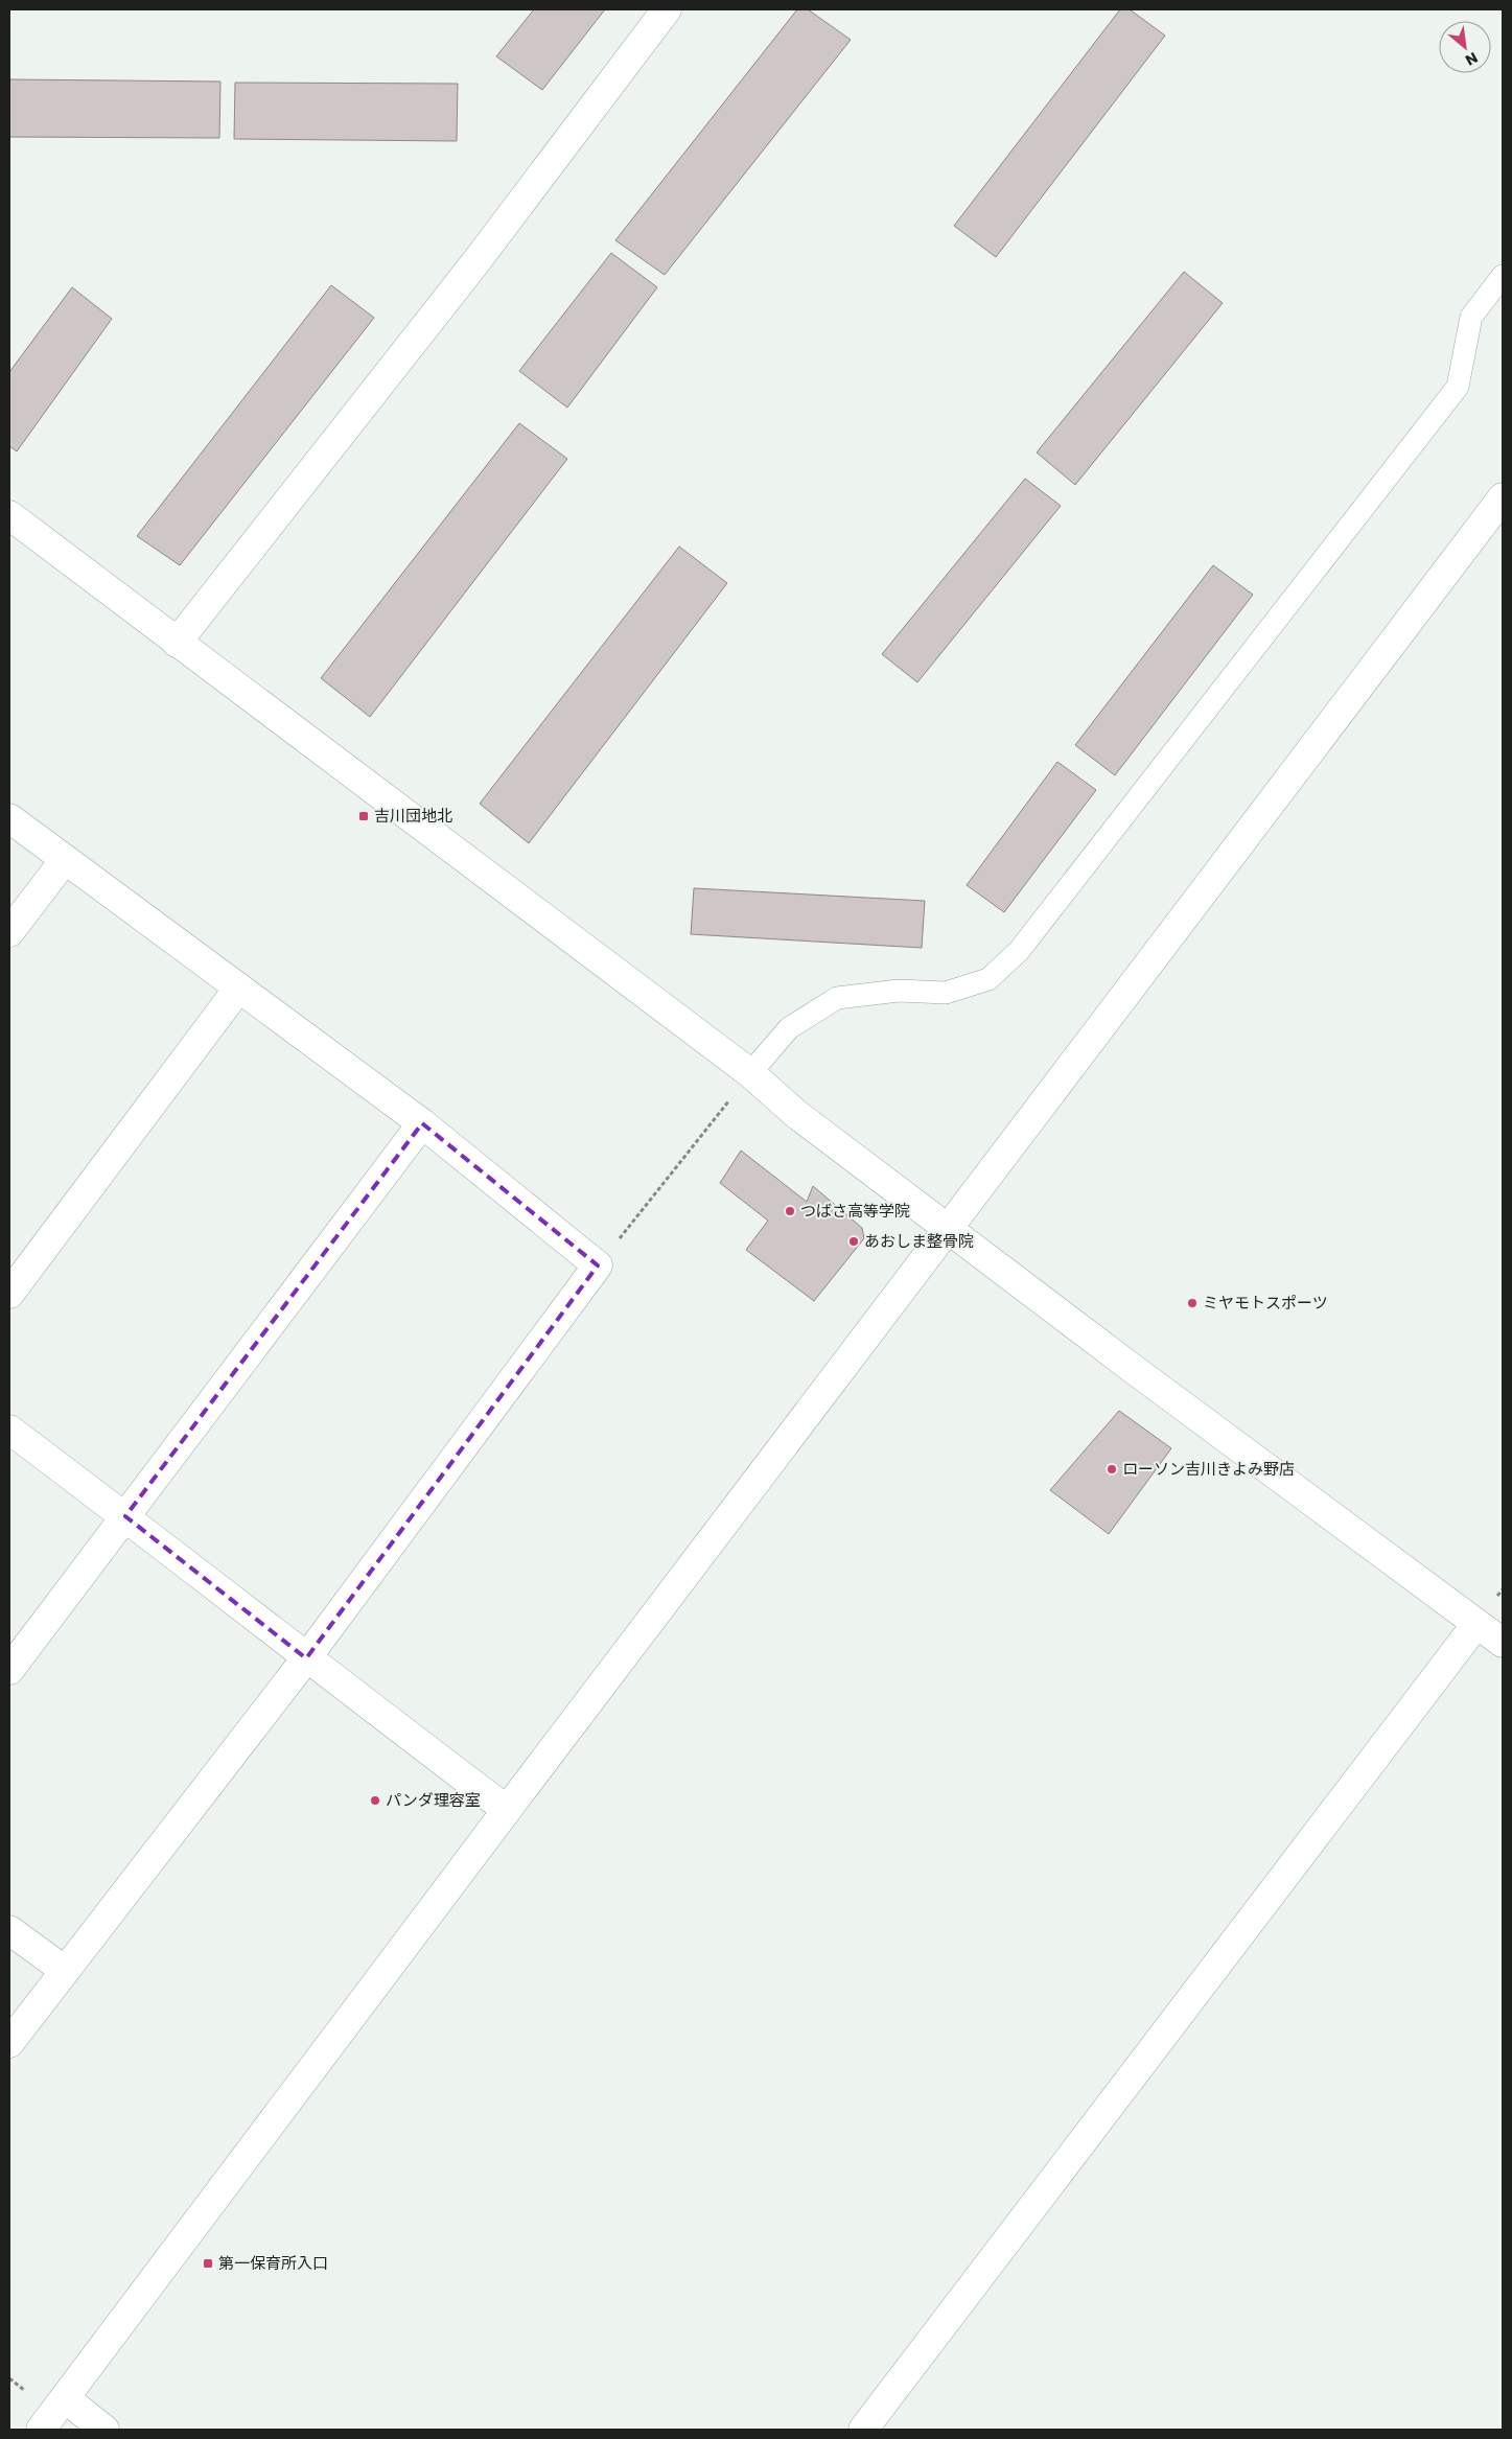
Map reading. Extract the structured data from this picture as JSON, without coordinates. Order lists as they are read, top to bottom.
{
  "places": {
    "transit": ["吉川団地北", "第一保育所入口"],
    "other": [
      "つばさ高等学院",
      "あおしま整骨院",
      "ミヤモトスポーツ",
      "ローソン吉川きよみ野店",
      "パンダ理容室"
    ]
  },
  "north": "bottom right"
}
